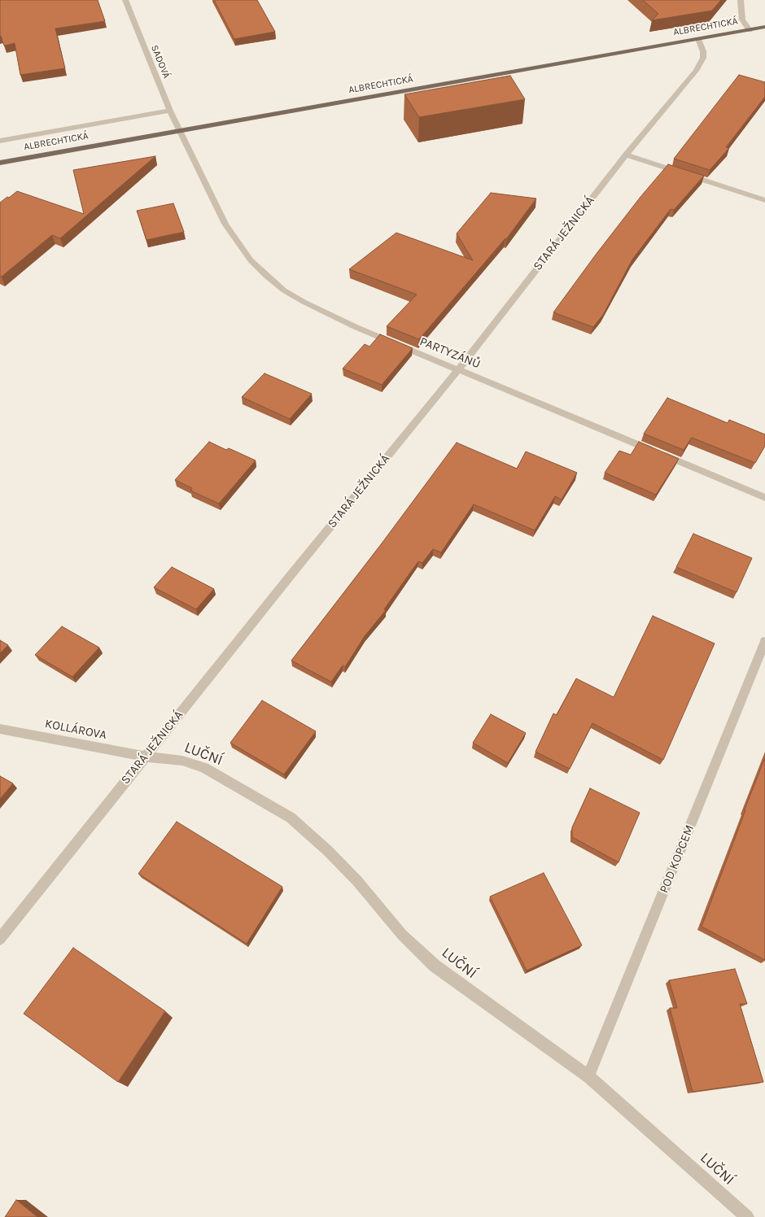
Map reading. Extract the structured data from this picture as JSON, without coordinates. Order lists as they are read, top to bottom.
{
  "streets": {
    "main road": ["ALBRECHTICKÁ"],
    "street": [
      "SADOVÁ",
      "STARÁ JEŽNICKÁ",
      "PARTYZÁNŮ",
      "KOLLÁROVA",
      "LUČNÍ",
      "POD KOPCEM"
    ]
  },
  "crossings": [
    ["ALBRECHTICKÁ", "SADOVÁ"],
    ["ALBRECHTICKÁ", "STARÁ JEŽNICKÁ"],
    ["ALBRECHTICKÁ", "PARTYZÁNŮ"],
    ["SADOVÁ", "PARTYZÁNŮ"],
    ["STARÁ JEŽNICKÁ", "PARTYZÁNŮ"],
    ["STARÁ JEŽNICKÁ", "KOLLÁROVA"],
    ["STARÁ JEŽNICKÁ", "LUČNÍ"],
    ["KOLLÁROVA", "LUČNÍ"],
    ["LUČNÍ", "POD KOPCEM"]
  ]
}
